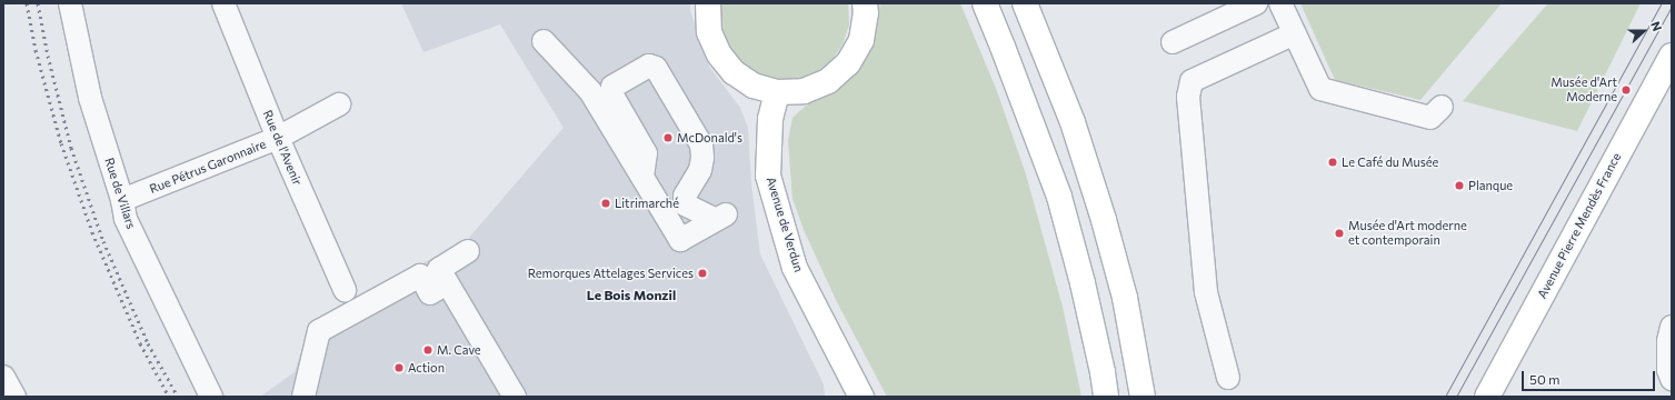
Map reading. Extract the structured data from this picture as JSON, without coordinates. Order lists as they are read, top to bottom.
{
  "streets": {
    "main road": ["Avenue de Verdun", "Avenue Pierre Mendès France"],
    "street": ["Rue de l'Avenir", "Rue Pétrus Garonnaire", "Rue de Villars"]
  },
  "crossings": [
    ["Rue de l'Avenir", "Rue Pétrus Garonnaire"],
    ["Rue Pétrus Garonnaire", "Rue de Villars"]
  ],
  "districts": ["Le Bois Monzil"],
  "places": [
    "Musée d'Art Moderne",
    "McDonald's",
    "Le Café du Musée",
    "Planque",
    "Litrimarché",
    "Musée d'Art moderne et contemporain",
    "Remorques Attelages Services",
    "M. Cave",
    "Action"
  ],
  "scale_bar": "50 m",
  "north": "right"
}
